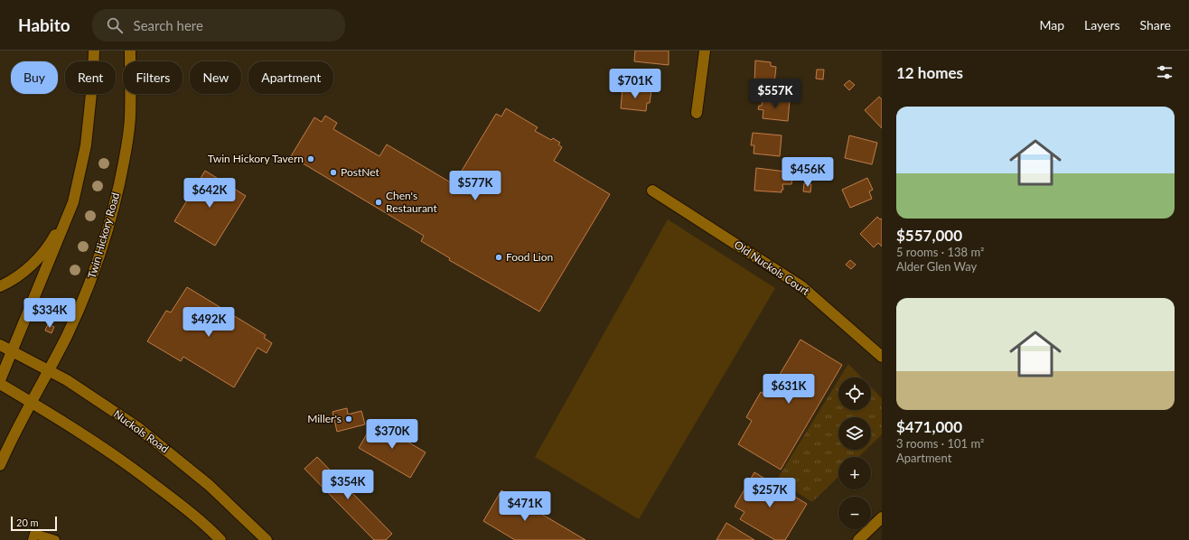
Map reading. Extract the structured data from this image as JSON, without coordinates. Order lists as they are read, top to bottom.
{
  "streets": {
    "main road": ["Twin Hickory Road", "Old Nuckols Court", "Nuckols Road"]
  },
  "crossings": [
    ["Twin Hickory Road", "Nuckols Road"]
  ],
  "places": [
    "Twin Hickory Tavern",
    "PostNet",
    "Chen's Restaurant",
    "Food Lion",
    "Miller's"
  ],
  "scale_bar": "20 m",
  "page": {
    "header": "Habito",
    "search": "Search here",
    "nav": ["Map", "Layers", "Share"],
    "heading": "12 homes",
    "chip": [
      "Buy",
      "Rent",
      "Filters",
      "New",
      "Apartment"
    ],
    "price": [
      "$701K",
      "$557K",
      "$456K",
      "$577K",
      "$642K",
      "$334K",
      "$492K",
      "$631K",
      "$370K",
      "$354K",
      "$257K",
      "$471K"
    ],
    "list": [
      {
        "name": "$557,000",
        "note": "5 rooms · 138 m² · Alder Glen Way"
      },
      {
        "name": "$471,000",
        "note": "3 rooms · 101 m² · Apartment"
      }
    ],
    "map_buttons": ["+", "−"],
    "scale": "20 m"
  }
}
